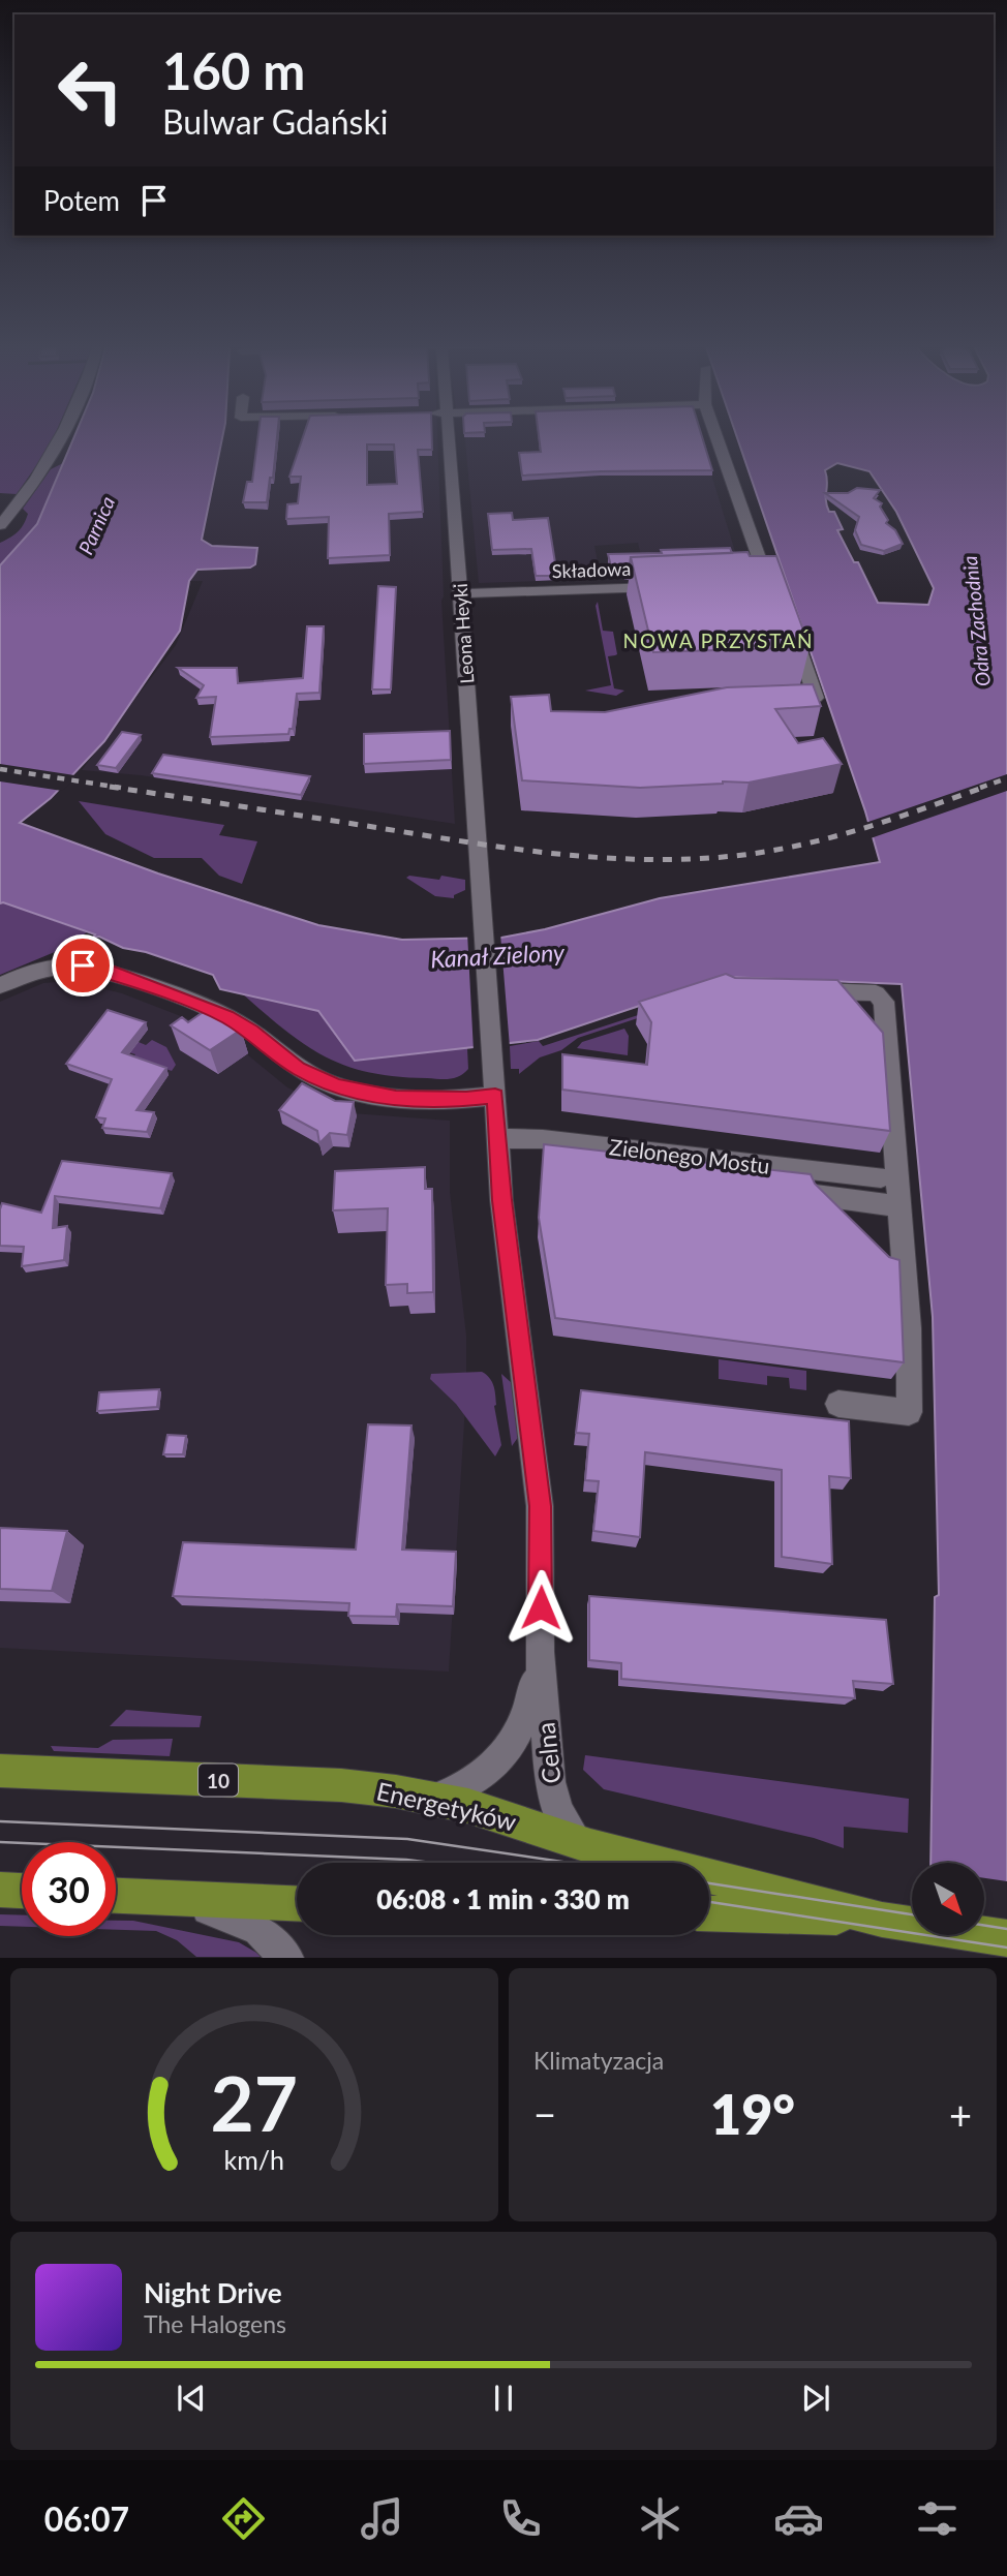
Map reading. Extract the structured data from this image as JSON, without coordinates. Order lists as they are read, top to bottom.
{
  "streets": {
    "main road": ["10", "Energetyków"],
    "street": [
      "Składowa",
      "Leona Heyki",
      "Zielonego Mostu",
      "Celna"
    ]
  },
  "crossings": [
    ["Składowa", "Leona Heyki"],
    ["Leona Heyki", "Celna"],
    ["Zielonego Mostu", "Celna"],
    ["Celna", "Energetyków"]
  ],
  "districts": ["NOWA PRZYSTAŃ"],
  "water": ["Parnica", "Odra Zachodnia", "Kanał Zielony"],
  "north": "bottom right",
  "page": {
    "turn": ["160 m", "Bulwar Gdański"],
    "then": "Potem",
    "limit": "30",
    "trip": "06:08 · 1 min · 330 m",
    "tile": "Klimatyzacja",
    "heat": ["−", "19°", "+"],
    "song": ["Night Drive", "The Halogens"],
    "tabs": "06:07",
    "gauge": ["27", "km/h"]
  }
}
